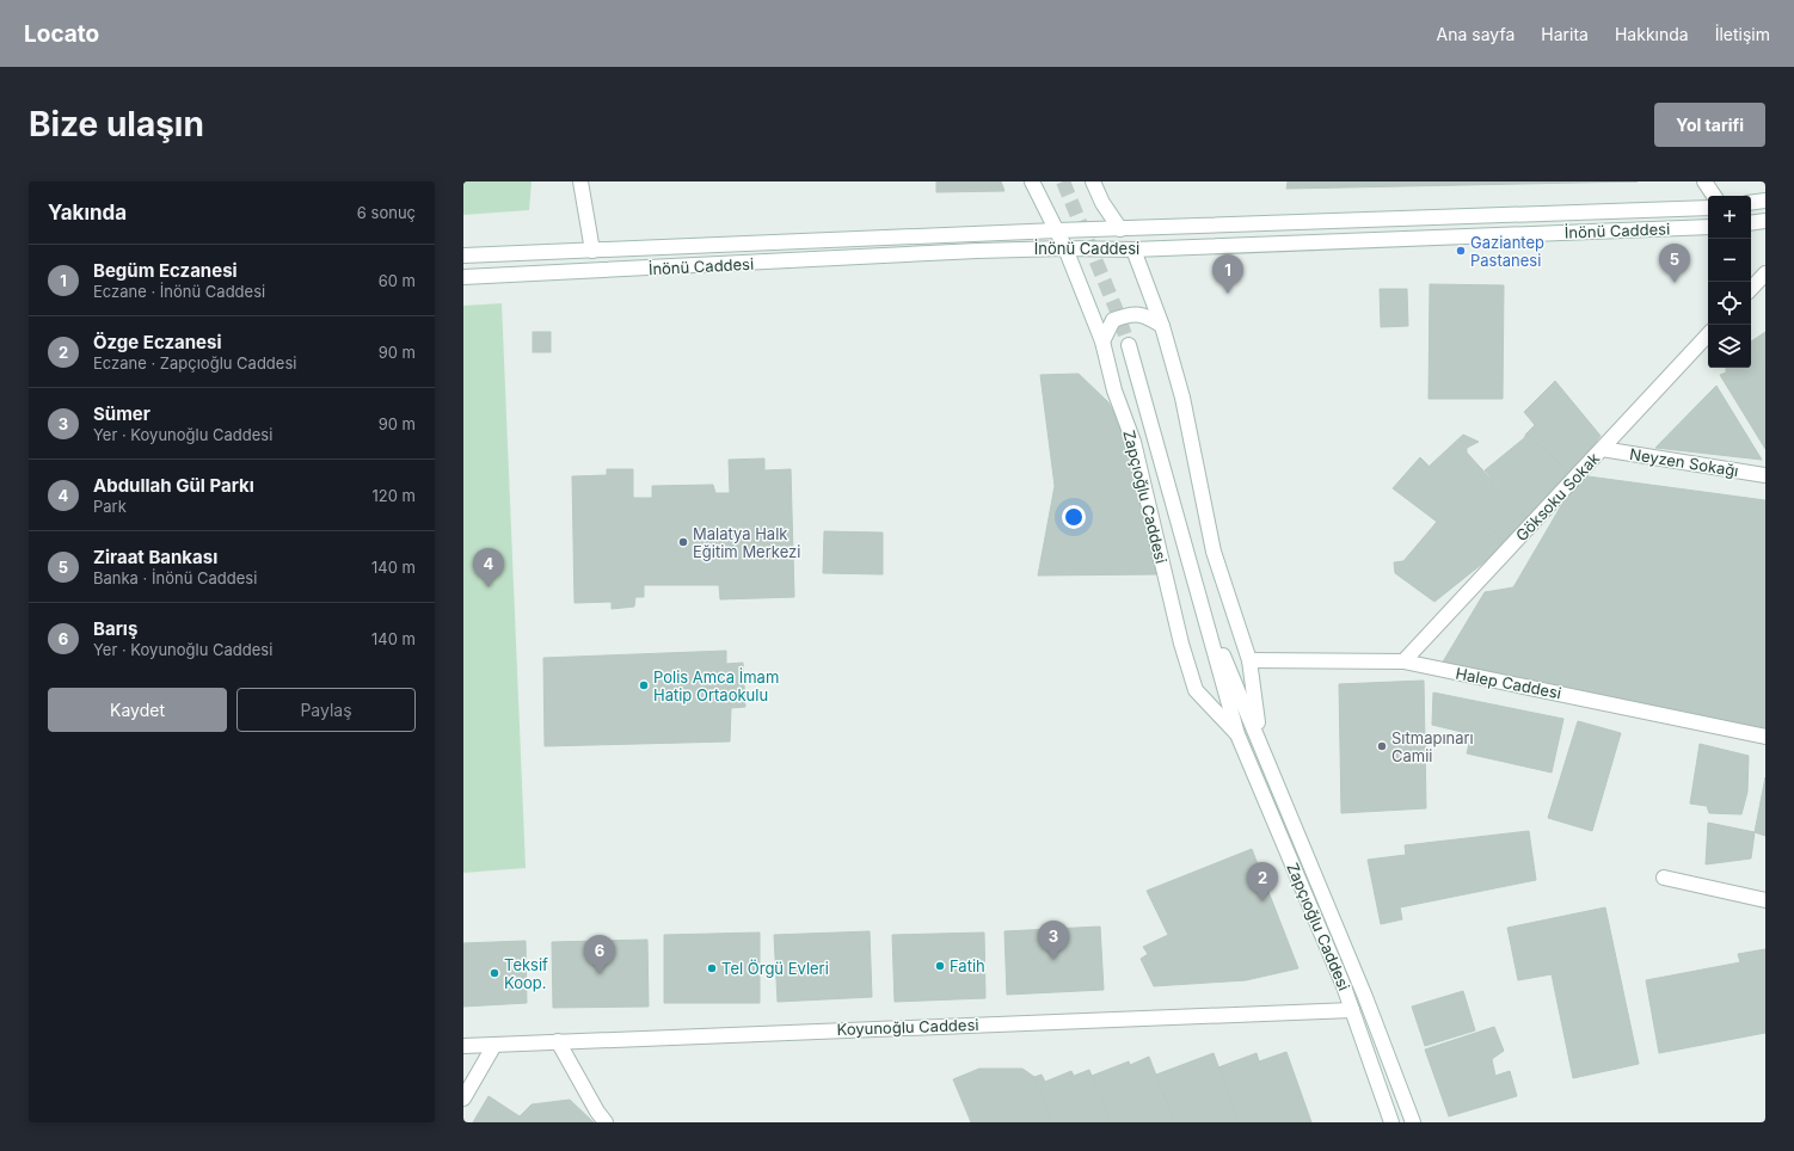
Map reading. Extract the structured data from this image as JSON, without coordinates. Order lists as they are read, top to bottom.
{
  "streets": {
    "main road": [
      "İnönü Caddesi",
      "Neyzen Sokağı",
      "Zapçıoğlu Caddesi",
      "Göksoku Sokak",
      "Halep Caddesi",
      "Koyunoğlu Caddesi"
    ]
  },
  "crossings": [
    ["İnönü Caddesi", "Zapçıoğlu Caddesi"],
    ["Neyzen Sokağı", "Göksoku Sokak"],
    ["Zapçıoğlu Caddesi", "Halep Caddesi"],
    ["Zapçıoğlu Caddesi", "Koyunoğlu Caddesi"],
    ["Göksoku Sokak", "Halep Caddesi"]
  ],
  "places": [
    "Gaziantep Pastanesi",
    "Malatya Halk Eğitim Merkezi",
    "Polis Amca İmam Hatip Ortaokulu",
    "Sıtmapınarı Camii",
    "Fatih",
    "Tel Örgü Evleri",
    "Teksif Koop."
  ],
  "page": {
    "header": "Locato",
    "nav": [
      "Ana sayfa",
      "Harita",
      "Hakkında",
      "İletişim"
    ],
    "buttons": [
      "Yol tarifi",
      ["Kaydet", "Paylaş"]
    ],
    "title": "Bize ulaşın",
    "heading": ["Yakında", "6 sonuç"],
    "map_buttons": ["+", "−"],
    "list": [
      {
        "mark": "1",
        "name": "Begüm Eczanesi",
        "note": "Eczane · İnönü Caddesi",
        "value": "60 m"
      },
      {
        "mark": "2",
        "name": "Özge Eczanesi",
        "note": "Eczane · Zapçıoğlu Caddesi",
        "value": "90 m"
      },
      {
        "mark": "3",
        "name": "Sümer",
        "note": "Yer · Koyunoğlu Caddesi",
        "value": "90 m"
      },
      {
        "mark": "4",
        "name": "Abdullah Gül Parkı",
        "note": "Park",
        "value": "120 m"
      },
      {
        "mark": "5",
        "name": "Ziraat Bankası",
        "note": "Banka · İnönü Caddesi",
        "value": "140 m"
      },
      {
        "mark": "6",
        "name": "Barış",
        "note": "Yer · Koyunoğlu Caddesi",
        "value": "140 m"
      }
    ],
    "pins": [
      "5",
      "1",
      "4",
      "2",
      "3",
      "6"
    ]
  }
}
